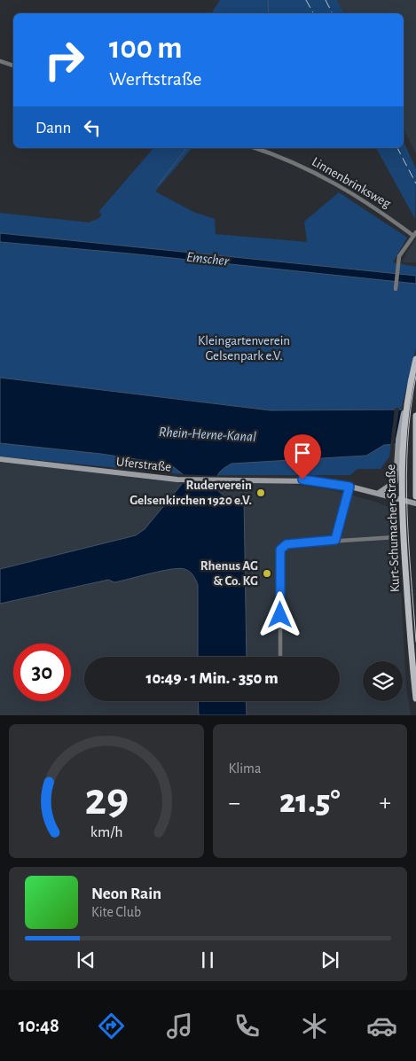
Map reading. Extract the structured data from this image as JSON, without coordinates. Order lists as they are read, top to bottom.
{
  "streets": {
    "main road": ["Uferstraße", "Kurt-Schumacher-Straße"],
    "street": ["Linnenbrinksweg"]
  },
  "crossings": [
    ["Uferstraße", "Kurt-Schumacher-Straße"]
  ],
  "water": ["Emscher", "Rhein-Herne-Kanal"],
  "parks": ["Kleingartenverein Gelsenpark e.V."],
  "places": ["Ruderverein Gelsenkirchen 1920 e.V.", "Rhenus AG & Co. KG"],
  "page": {
    "turn": ["100 m", "Werftstraße"],
    "then": "Dann",
    "limit": "30",
    "trip": "10:49 · 1 Min. · 350 m",
    "tile": "Klima",
    "heat": ["−", "21.5°", "+"],
    "song": ["Neon Rain", "Kite Club"],
    "tabs": "10:48",
    "gauge": ["29", "km/h"]
  }
}
